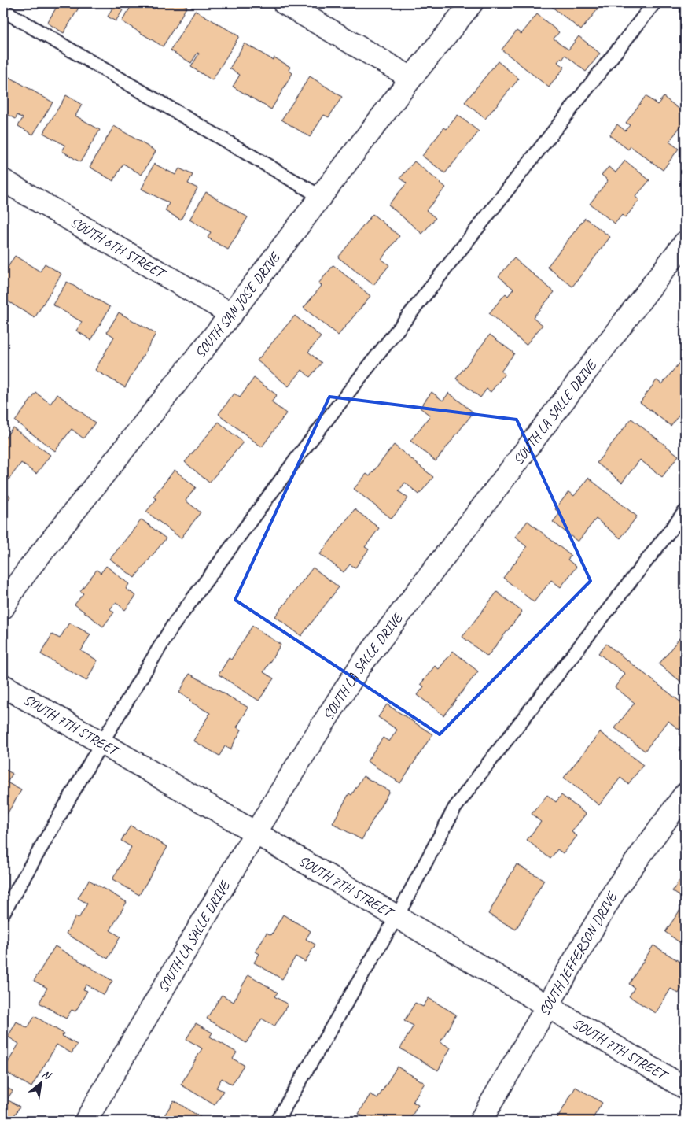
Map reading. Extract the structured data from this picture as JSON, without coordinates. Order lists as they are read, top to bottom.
{
  "streets": {
    "street": [
      "SOUTH 6TH STREET",
      "SOUTH SAN JOSE DRIVE",
      "SOUTH LA SALLE DRIVE",
      "SOUTH 7TH STREET",
      "SOUTH JEFFERSON DRIVE"
    ]
  },
  "crossings": [
    ["SOUTH 6TH STREET", "SOUTH SAN JOSE DRIVE"],
    ["SOUTH LA SALLE DRIVE", "SOUTH 7TH STREET"],
    ["SOUTH 7TH STREET", "SOUTH JEFFERSON DRIVE"]
  ],
  "north": "top right"
}
